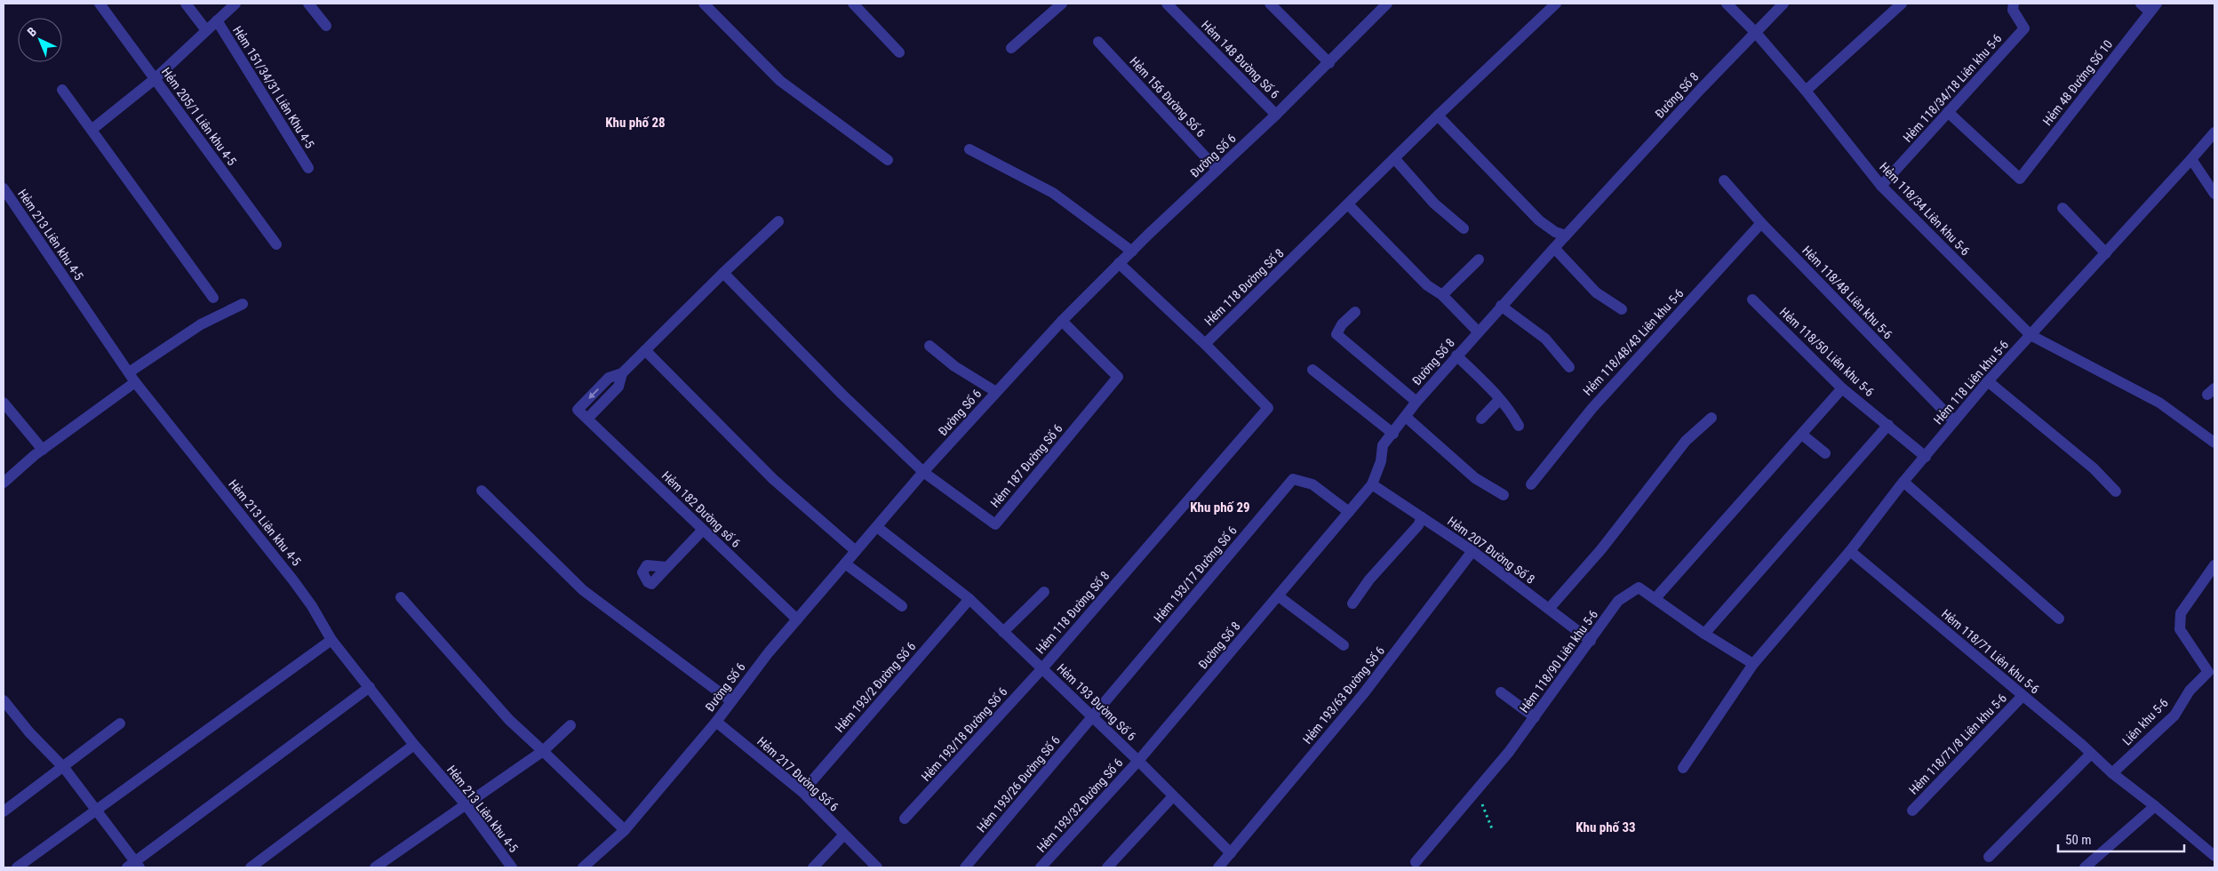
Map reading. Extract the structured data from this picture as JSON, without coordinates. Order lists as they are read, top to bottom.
{
  "streets": {
    "street": [
      "Hẻm 148 Đường Số 6",
      "Hẻm 48 Đường Số 10",
      "Hẻm 151/34/31 Liên Khu 4-5",
      "Hẻm 118/34/18 Liên khu 5-6",
      "Đường Số 8",
      "Hẻm 156 Đường Số 6",
      "Hẻm 205/1 Liên khu 4-5",
      "Đường Số 6",
      "Hẻm 118/34 Liên khu 5-6",
      "Hẻm 213 Liên khu 4-5",
      "Hẻm 118 Đường Số 8",
      "Hẻm 118/48 Liên khu 5-6",
      "Hẻm 118/48/43 Liên khu 5-6",
      "Hẻm 118/50 Liên khu 5-6",
      "Hẻm 118 Liên khu 5-6",
      "Hẻm 187 Đường Số 6",
      "Hẻm 182 Đường số 6",
      "Hẻm 207 Đường Số 8",
      "Hẻm 193/17 Đường Số 6",
      "Hẻm 118/71 Liên khu 5-6",
      "Hẻm 118/90 Liên khu 5-6",
      "Hẻm 193/2 Đường Số 6",
      "Hẻm 193/63 Đường Số 6",
      "Hẻm 193 Đường Số 6",
      "Liên khu 5-6",
      "Hẻm 193/18 Đường Số 6",
      "Hẻm 118/71/8 Liên khu 5-6",
      "Hẻm 217 Đường Số 6",
      "Hẻm 193/26 Đường Số 6",
      "Hẻm 193/32 Đường Số 6"
    ]
  },
  "crossings": [
    ["Hẻm 148 Đường Số 6", "Đường Số 6"],
    ["Hẻm 48 Đường Số 10", "Hẻm 118/34/18 Liên khu 5-6"],
    ["Hẻm 118/34/18 Liên khu 5-6", "Hẻm 118/34 Liên khu 5-6"],
    ["Đường Số 8", "Hẻm 118/34 Liên khu 5-6"],
    ["Đường Số 8", "Hẻm 207 Đường Số 8"],
    ["Đường Số 8", "Hẻm 193/17 Đường Số 6"],
    ["Đường Số 8", "Hẻm 193 Đường Số 6"],
    ["Đường Số 8", "Hẻm 193/32 Đường Số 6"],
    ["Hẻm 156 Đường Số 6", "Đường Số 6"],
    ["Đường Số 6", "Hẻm 187 Đường Số 6"],
    ["Đường Số 6", "Hẻm 182 Đường số 6"],
    ["Đường Số 6", "Hẻm 193 Đường Số 6"],
    ["Đường Số 6", "Hẻm 217 Đường Số 6"],
    ["Hẻm 118/34 Liên khu 5-6", "Hẻm 118 Liên khu 5-6"],
    ["Hẻm 118 Đường Số 8", "Hẻm 193 Đường Số 6"],
    ["Hẻm 118 Đường Số 8", "Hẻm 193/18 Đường Số 6"],
    ["Hẻm 118/48 Liên khu 5-6", "Hẻm 118/48/43 Liên khu 5-6"],
    ["Hẻm 118/48 Liên khu 5-6", "Hẻm 118 Liên khu 5-6"],
    ["Hẻm 118/50 Liên khu 5-6", "Hẻm 118 Liên khu 5-6"],
    ["Hẻm 118 Liên khu 5-6", "Hẻm 118/71 Liên khu 5-6"],
    ["Hẻm 118 Liên khu 5-6", "Hẻm 118/90 Liên khu 5-6"],
    ["Hẻm 207 Đường Số 8", "Hẻm 118/90 Liên khu 5-6"],
    ["Hẻm 207 Đường Số 8", "Hẻm 193/63 Đường Số 6"],
    ["Hẻm 193/17 Đường Số 6", "Hẻm 193 Đường Số 6"],
    ["Hẻm 193/17 Đường Số 6", "Hẻm 193/26 Đường Số 6"],
    ["Hẻm 118/71 Liên khu 5-6", "Liên khu 5-6"],
    ["Hẻm 118/71 Liên khu 5-6", "Hẻm 118/71/8 Liên khu 5-6"],
    ["Hẻm 193/2 Đường Số 6", "Hẻm 193 Đường Số 6"],
    ["Hẻm 193/2 Đường Số 6", "Hẻm 217 Đường Số 6"],
    ["Hẻm 193/63 Đường Số 6", "Hẻm 193 Đường Số 6"],
    ["Hẻm 193 Đường Số 6", "Hẻm 193/18 Đường Số 6"],
    ["Hẻm 193 Đường Số 6", "Hẻm 193/26 Đường Số 6"],
    ["Hẻm 193 Đường Số 6", "Hẻm 193/32 Đường Số 6"]
  ],
  "districts": ["Khu phố 28", "Khu phố 29", "Khu phố 33"],
  "scale_bar": "50 m",
  "north": "top left"
}
